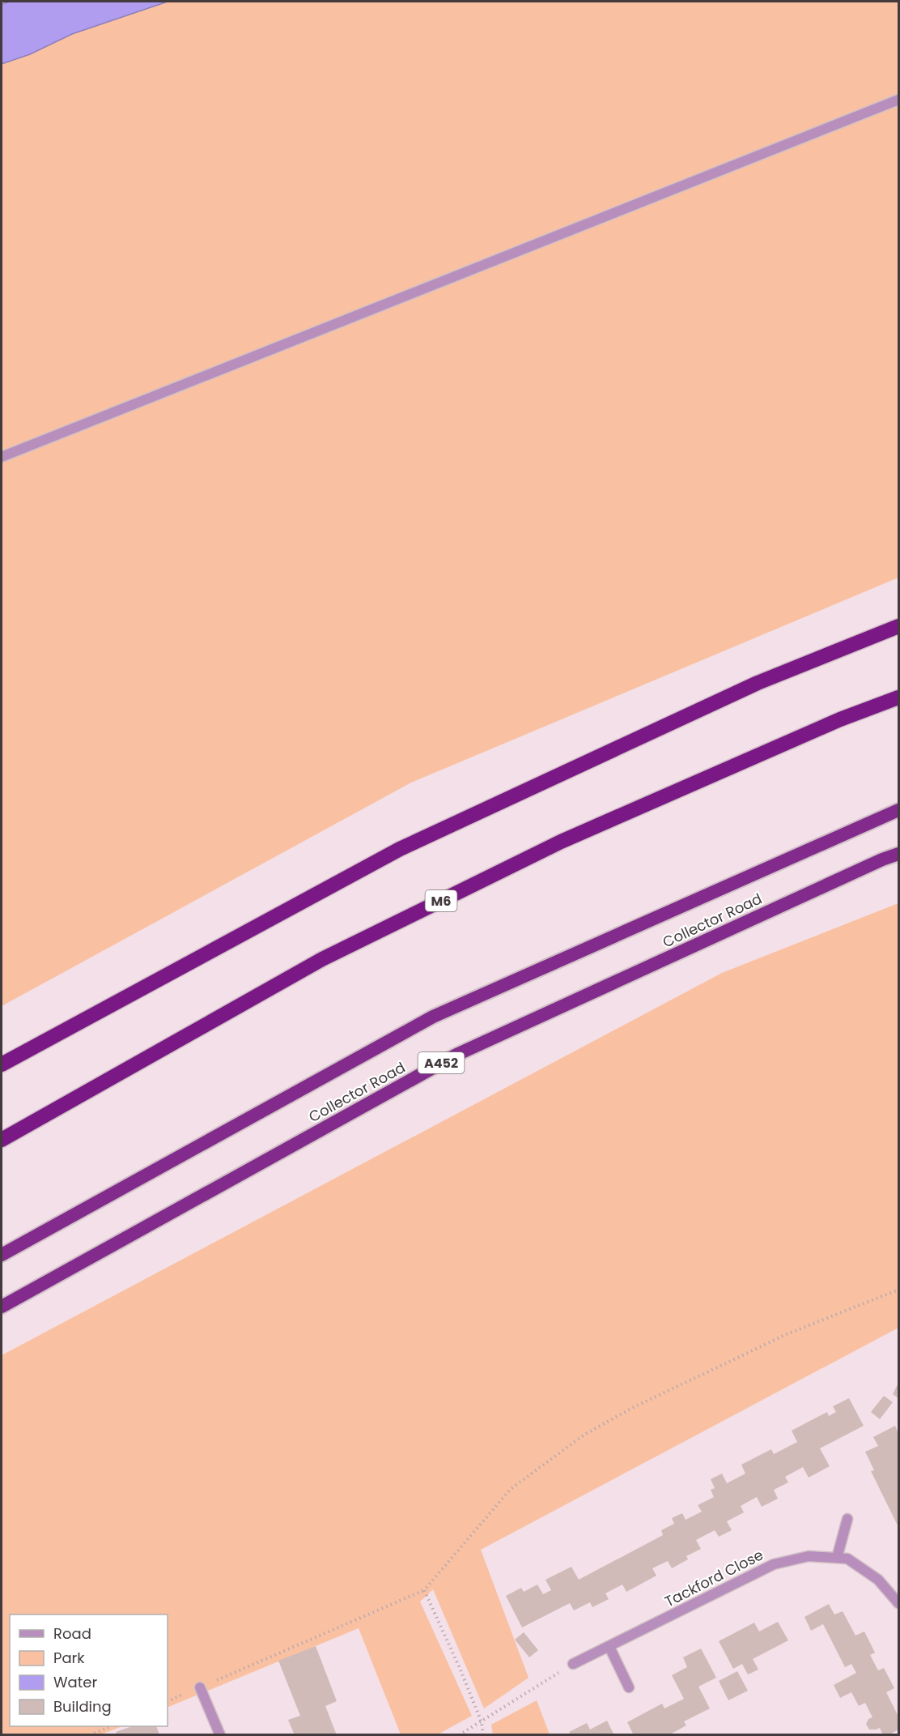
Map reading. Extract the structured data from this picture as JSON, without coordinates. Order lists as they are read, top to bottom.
{
  "streets": {
    "highway": ["M6", "Collector Road", "A452"],
    "street": ["Tackford Close"]
  },
  "legend": [
    "Road",
    "Park",
    "Water",
    "Building"
  ]
}
